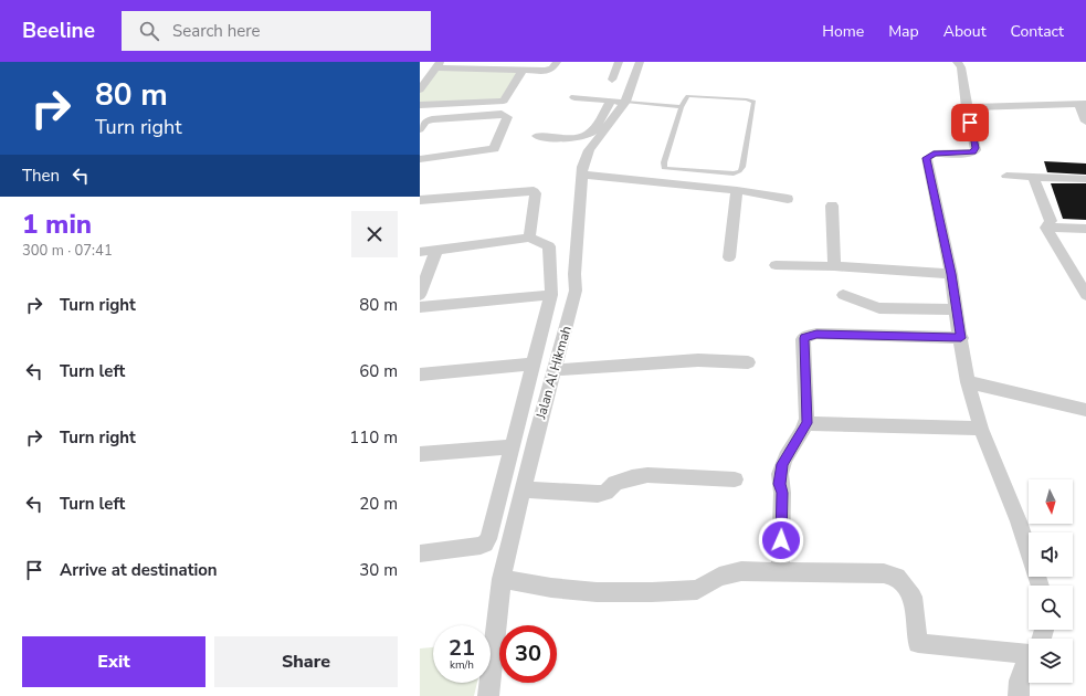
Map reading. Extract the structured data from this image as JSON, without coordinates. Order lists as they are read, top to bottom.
{
  "streets": {
    "street": ["Jalan Al Hikmah"]
  },
  "north": "bottom",
  "page": {
    "header": "Beeline",
    "search": "Search here",
    "nav": [
      "Home",
      "Map",
      "About",
      "Contact"
    ],
    "turn": ["80 m", "Turn right"],
    "then": "Then",
    "heading": ["1 min", "300 m · 07:41"],
    "list": [
      {
        "name": "Turn right",
        "value": "80 m"
      },
      {
        "name": "Turn left",
        "value": "60 m"
      },
      {
        "name": "Turn right",
        "value": "110 m"
      },
      {
        "name": "Turn left",
        "value": "20 m"
      },
      {
        "name": "Arrive at destination",
        "value": "30 m"
      }
    ],
    "speed": "21 km/h",
    "limit": "30",
    "buttons": ["Exit", "Share"]
  }
}
